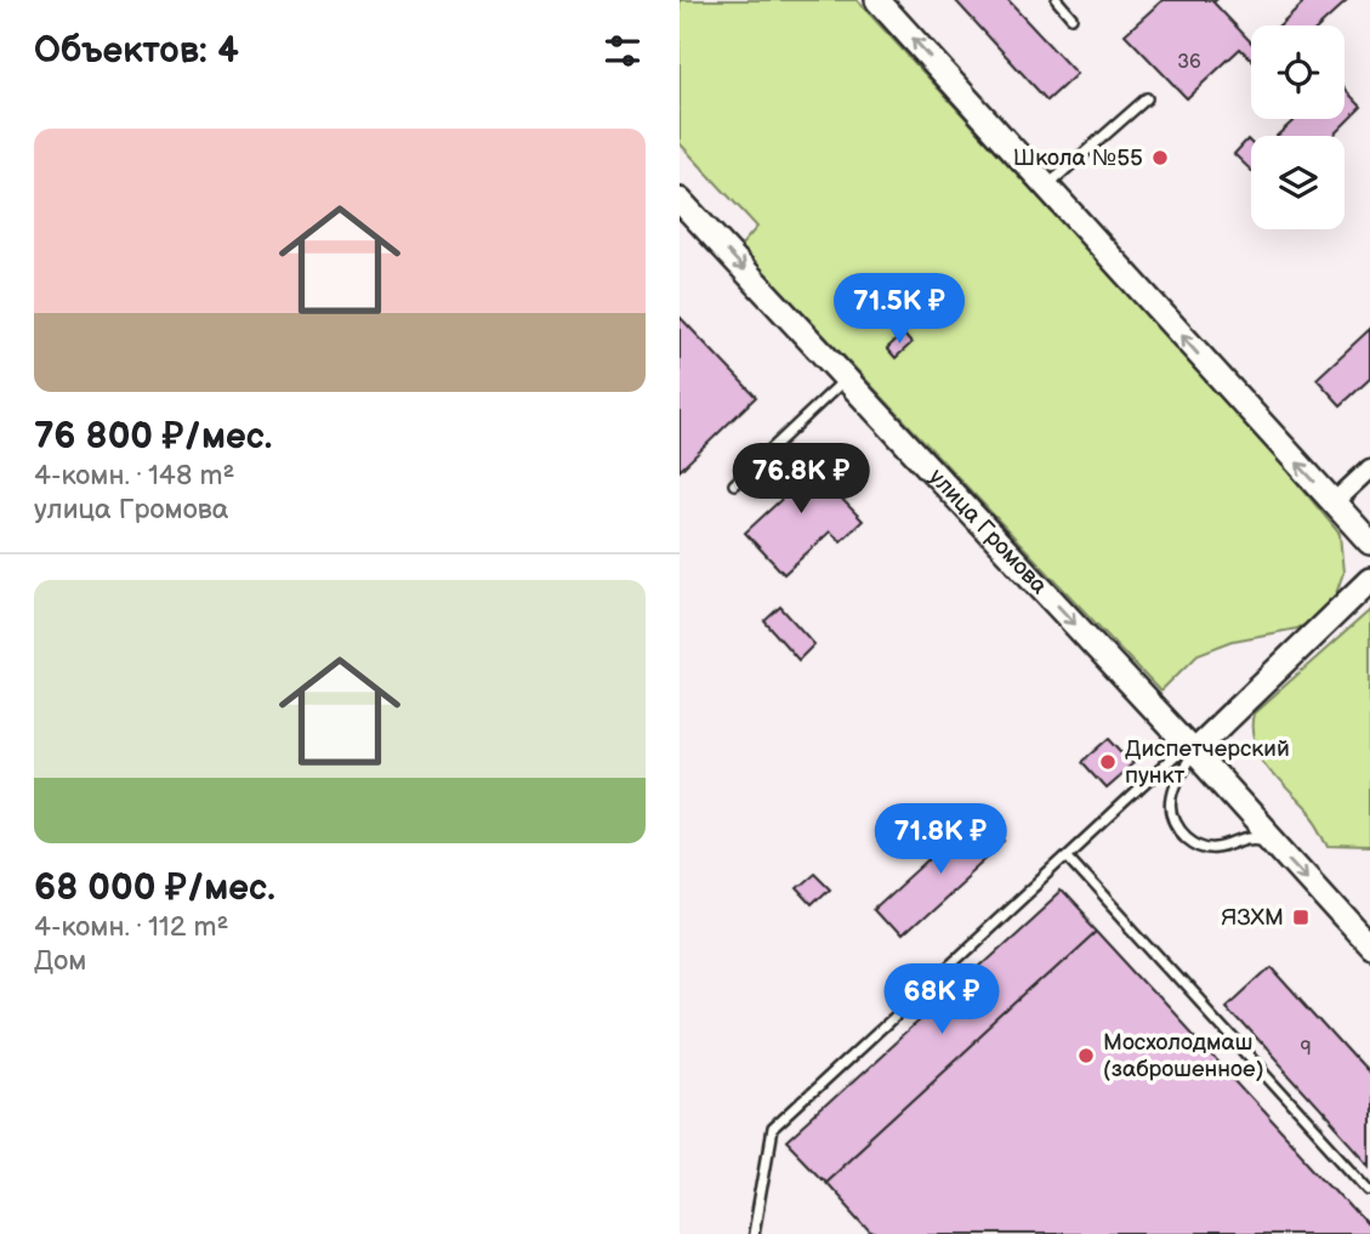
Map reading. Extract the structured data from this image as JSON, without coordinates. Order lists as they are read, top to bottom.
{
  "streets": {
    "street": ["улица Громова"]
  },
  "one_way": ["улица Громова"],
  "places": {
    "other": ["Школа №55", "Диспетчерский пункт", "Мосхолодмаш (заброшенное)"],
    "transit": ["ЯЗХМ"]
  },
  "house_numbers": ["36", "9"],
  "page": {
    "heading": "Объектов: 4",
    "list": [
      {
        "name": "76 800 ₽/мес.",
        "note": "4-комн. · 148 m² · улица Громова"
      },
      {
        "name": "68 000 ₽/мес.",
        "note": "4-комн. · 112 m² · Дом"
      }
    ],
    "price": [
      "71.5K ₽",
      "76.8K ₽",
      "71.8K ₽",
      "68K ₽"
    ]
  }
}
